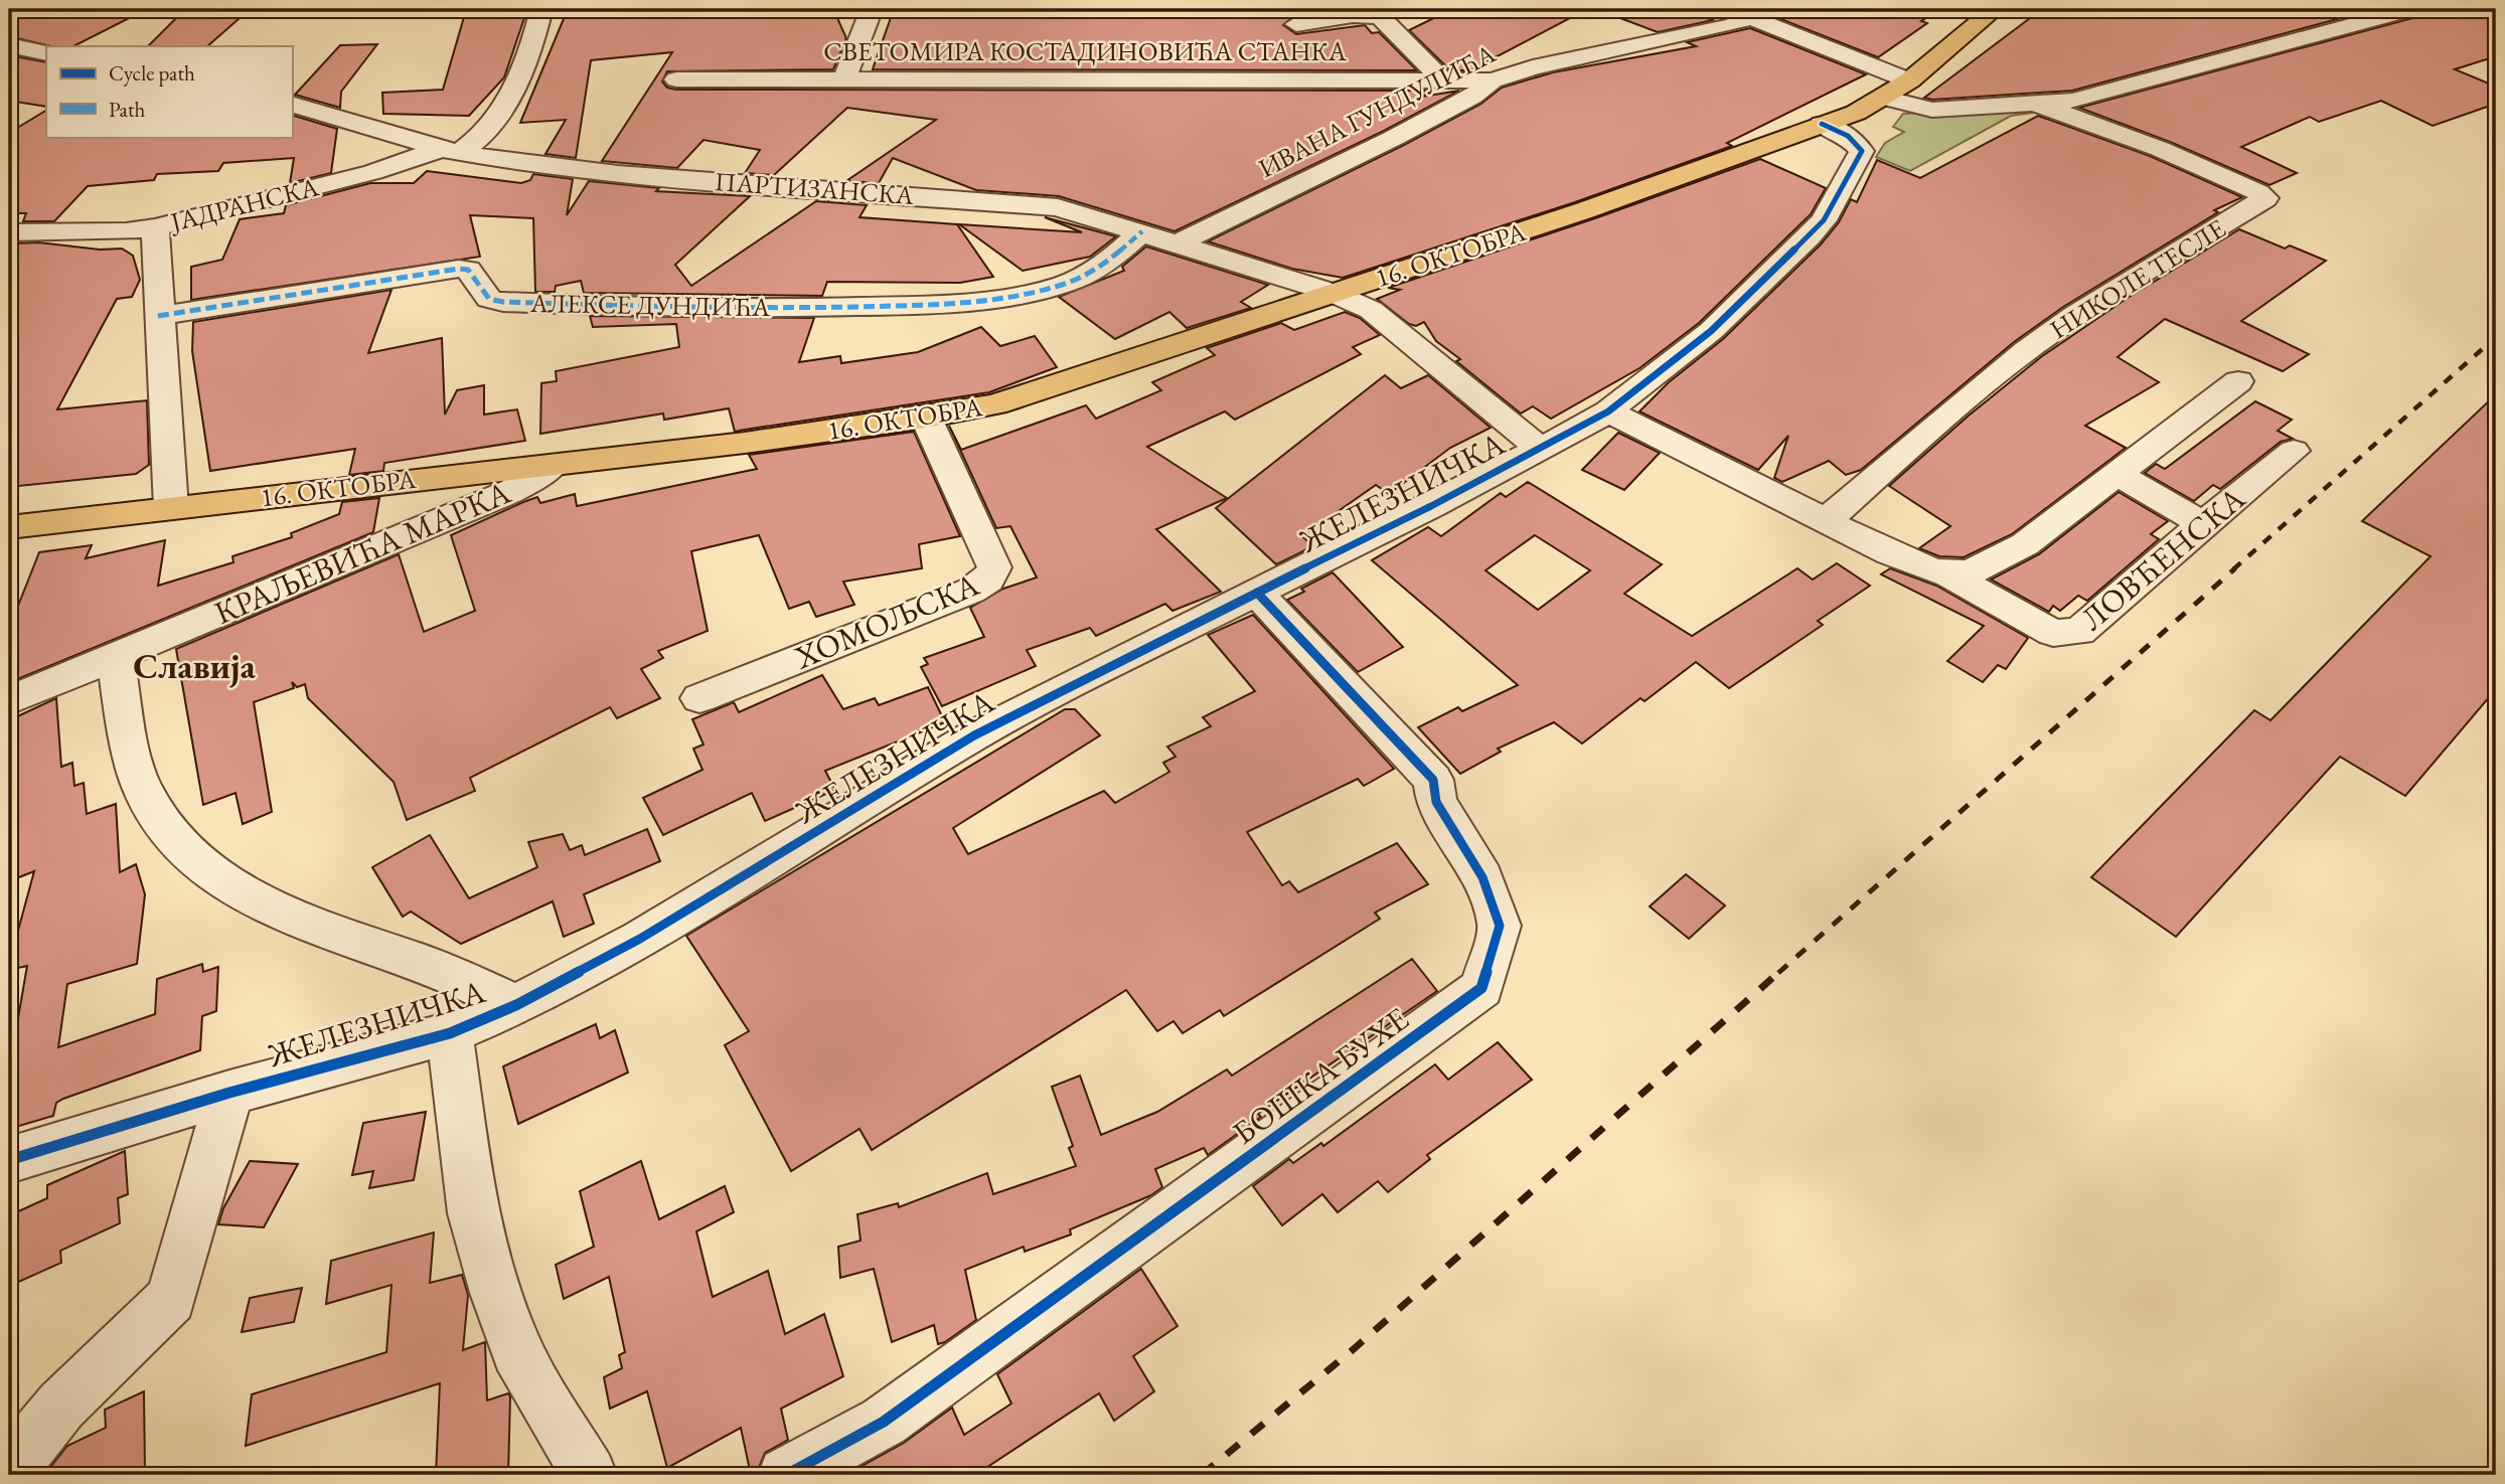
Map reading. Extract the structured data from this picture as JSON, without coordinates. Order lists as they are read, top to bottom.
{
  "streets": {
    "main road": ["16. ОКТОБРА"],
    "street": [
      "СВЕТОМИРА КОСТАДИНОВИЋА СТАНКА",
      "ИВАНА ГУНДУЛИЋА",
      "ПАРТИЗАНСКА",
      "ЈАДРАНСКА",
      "НИКОЛЕ ТЕСЛЕ",
      "АЛЕКСЕ ДУНДИЋА",
      "ЖЕЛЕЗНИЧКА",
      "КРАЉЕВИЋА МАРКА",
      "ЛОВЋЕНСКА",
      "ХОМОЉСКА",
      "БОШКА БУХЕ"
    ]
  },
  "crossings": [
    ["СВЕТОМИРА КОСТАДИНОВИЋА СТАНКА", "ИВАНА ГУНДУЛИЋА"],
    ["ИВАНА ГУНДУЛИЋА", "ПАРТИЗАНСКА"],
    ["ПАРТИЗАНСКА", "ЈАДРАНСКА"],
    ["ПАРТИЗАНСКА", "16. ОКТОБРА"],
    ["ПАРТИЗАНСКА", "АЛЕКСЕ ДУНДИЋА"],
    ["ЈАДРАНСКА", "16. ОКТОБРА"],
    ["ЈАДРАНСКА", "АЛЕКСЕ ДУНДИЋА"],
    ["16. ОКТОБРА", "ЖЕЛЕЗНИЧКА"],
    ["16. ОКТОБРА", "КРАЉЕВИЋА МАРКА"],
    ["16. ОКТОБРА", "ХОМОЉСКА"],
    ["НИКОЛЕ ТЕСЛЕ", "ЛОВЋЕНСКА"],
    ["ЖЕЛЕЗНИЧКА", "ЛОВЋЕНСКА"],
    ["ЖЕЛЕЗНИЧКА", "БОШКА БУХЕ"]
  ],
  "districts": ["Славија"],
  "legend": ["Cycle path", "Path"]
}
